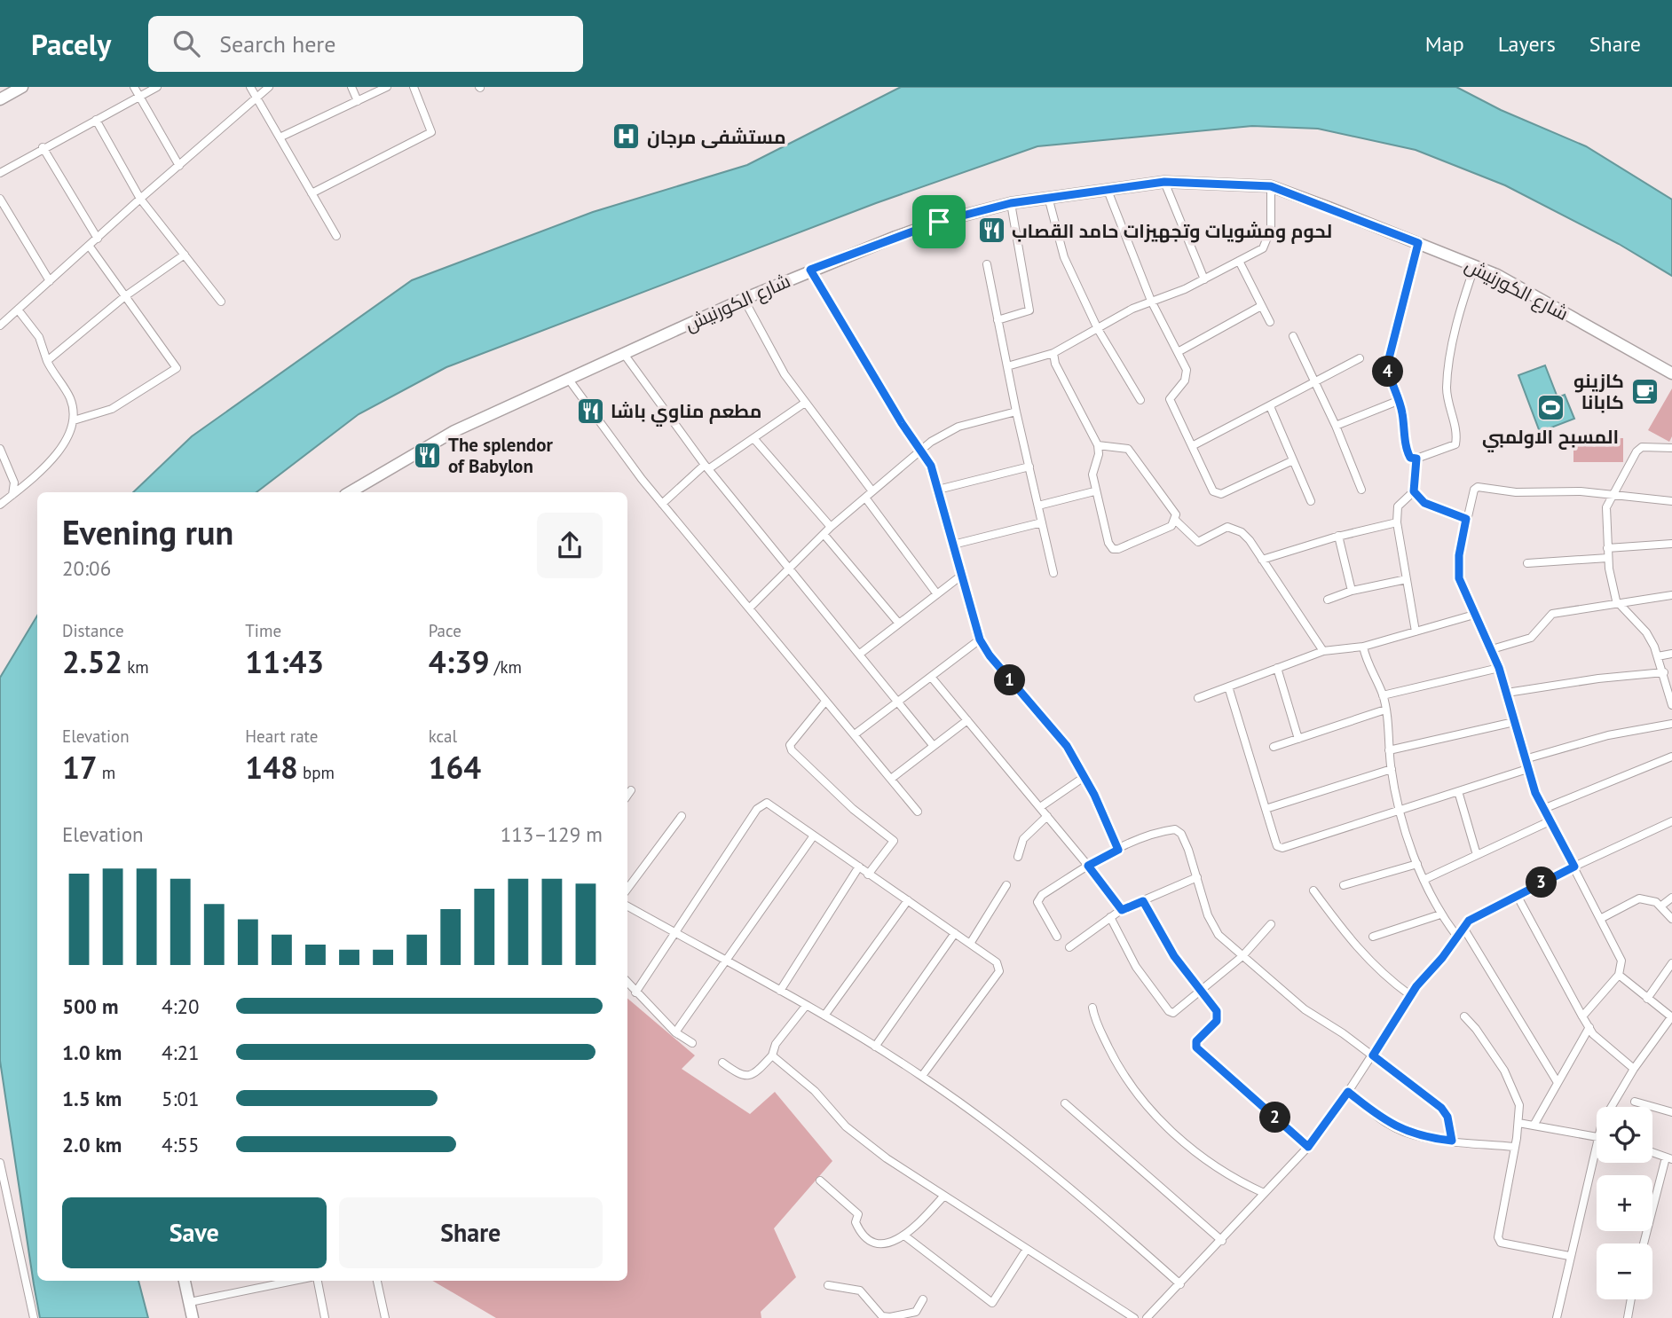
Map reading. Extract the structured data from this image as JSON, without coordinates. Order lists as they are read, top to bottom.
{
  "streets": {
    "street": ["شارع الكورنيش"]
  },
  "places": {
    "hospital": ["مستشفى مرجان"],
    "restaurant": ["لحوم ومشويات وتجهيزات حامد القصاب", "مطعم مناوي باشا", "The splendor of Babylon"],
    "cafe": ["كازينو كابانا"],
    "sports": ["المسبح الاولمبي"]
  },
  "page": {
    "header": "Pacely",
    "search": "Search here",
    "nav": ["Map", "Layers", "Share"],
    "pins": [
      "4",
      "1",
      "3",
      "2"
    ],
    "heading": ["Evening run", "20:06"],
    "stats": [
      ["Distance", "2.52 km"],
      ["Time", "11:43"],
      ["Pace", "4:39 /km"],
      ["Elevation", "17 m"],
      ["Heart rate", "148 bpm"],
      ["kcal", "164"]
    ],
    "chart": ["Elevation", "113–129 m"],
    "list": [
      {
        "name": "500 m",
        "note": "4:20"
      },
      {
        "name": "1.0 km",
        "note": "4:21"
      },
      {
        "name": "1.5 km",
        "note": "5:01"
      },
      {
        "name": "2.0 km",
        "note": "4:55"
      }
    ],
    "map_buttons": ["+", "−"],
    "buttons": ["Save", "Share"]
  }
}
